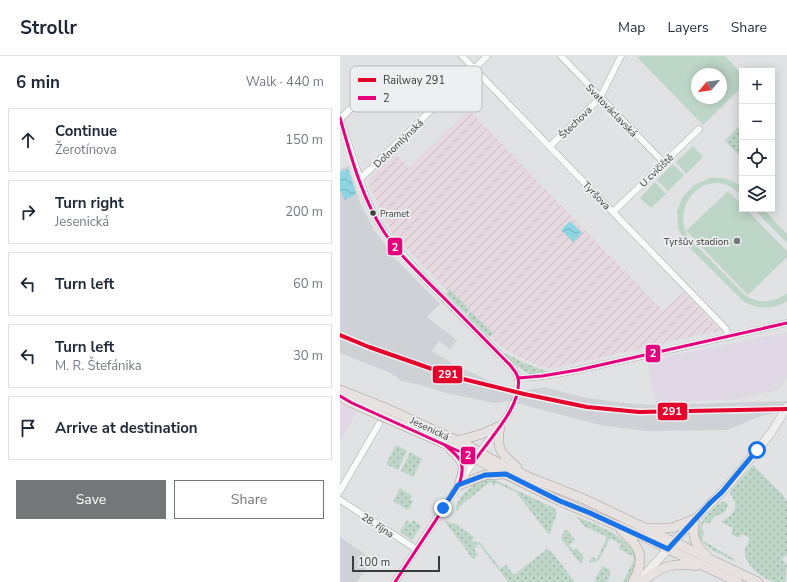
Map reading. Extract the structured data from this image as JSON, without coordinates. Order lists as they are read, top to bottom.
{
  "streets": {
    "main road": ["Jesenická"],
    "street": [
      "Svatováclavská",
      "Štechova",
      "Dolnomlýnská",
      "U cvičiště",
      "Tyršova",
      "28. října"
    ]
  },
  "crossings": [
    ["Svatováclavská", "Štechova"],
    ["Svatováclavská", "U cvičiště"],
    ["Štechova", "Tyršova"],
    ["U cvičiště", "Tyršova"]
  ],
  "places": ["Pramet", "Tyršův stadion"],
  "lines": ["transit line 2", "rail line 291"],
  "legend": ["Railway 291", "2"],
  "scale_bar": "100 m",
  "north": "bottom left",
  "page": {
    "header": "Strollr",
    "nav": ["Map", "Layers", "Share"],
    "heading": ["6 min", "Walk · 440 m"],
    "map_buttons": ["+", "−"],
    "list": [
      ["Continue", "Žerotínova", "150 m"],
      ["Turn right", "Jesenická", "200 m"],
      ["Turn left", "60 m"],
      ["Turn left", "M. R. Štefánika", "30 m"],
      "Arrive at destination"
    ],
    "buttons": ["Save", "Share"],
    "scale": "100 m"
  }
}
